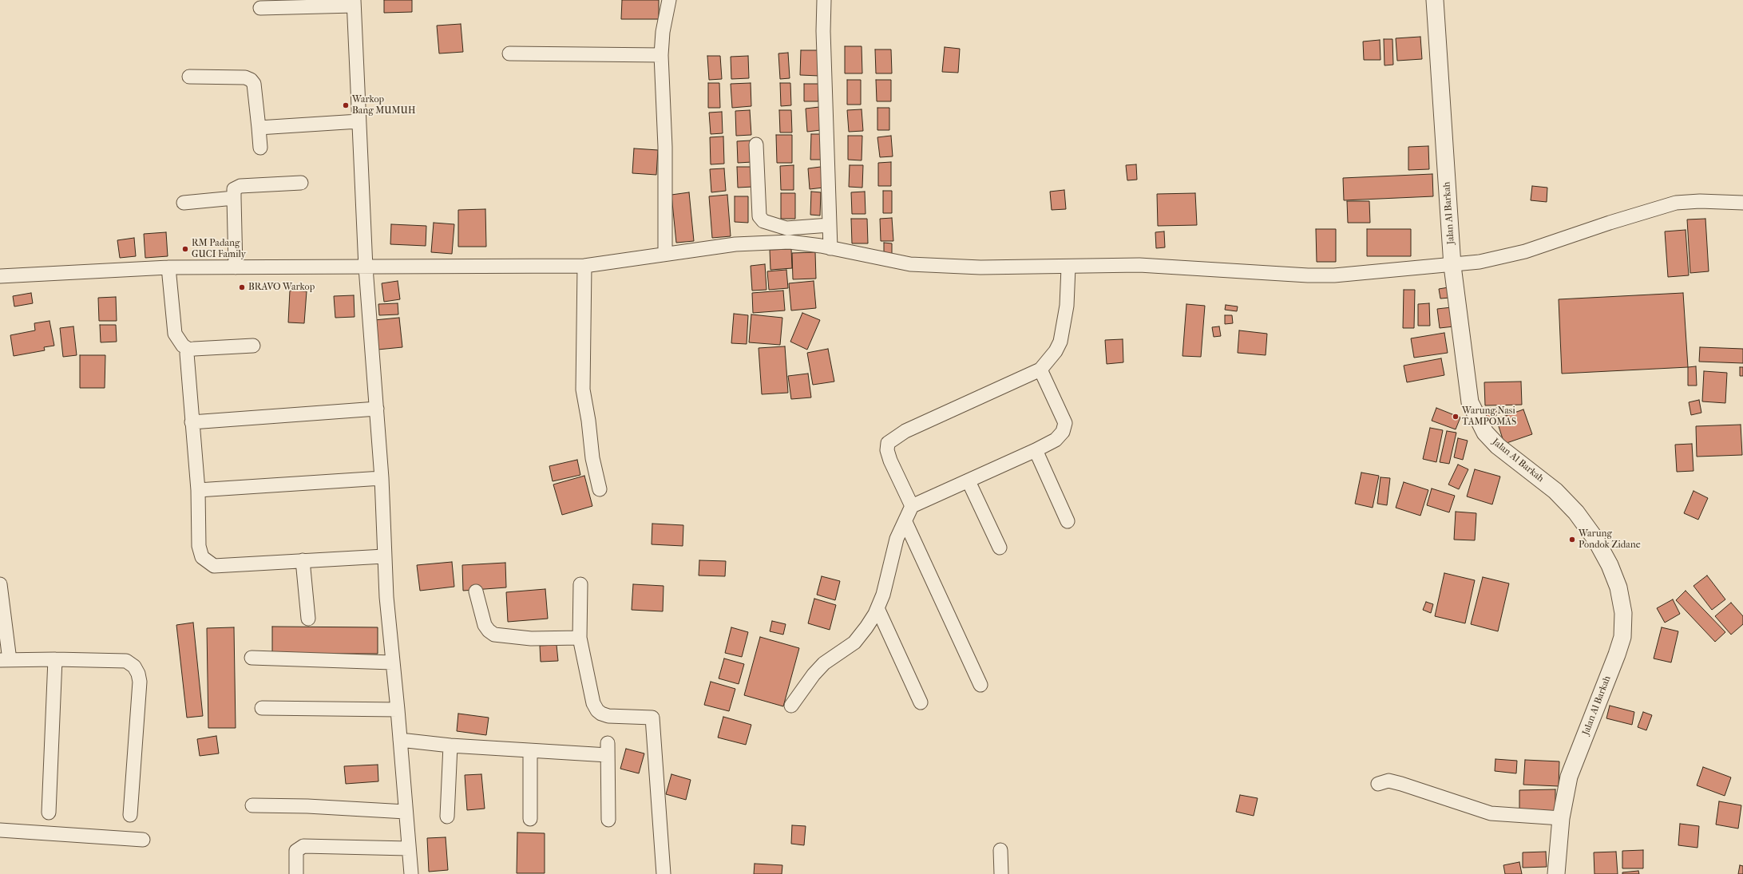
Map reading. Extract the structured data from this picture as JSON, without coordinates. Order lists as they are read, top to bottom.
{
  "streets": {
    "street": ["Jalan Al Barkah"]
  },
  "places": [
    "Warkop Bang MUMUH",
    "RM Padang GUCI Family",
    "BRAVO Warkop",
    "Warung Nasi TAMPOMAS",
    "Warung Pondok Zidane"
  ]
}
